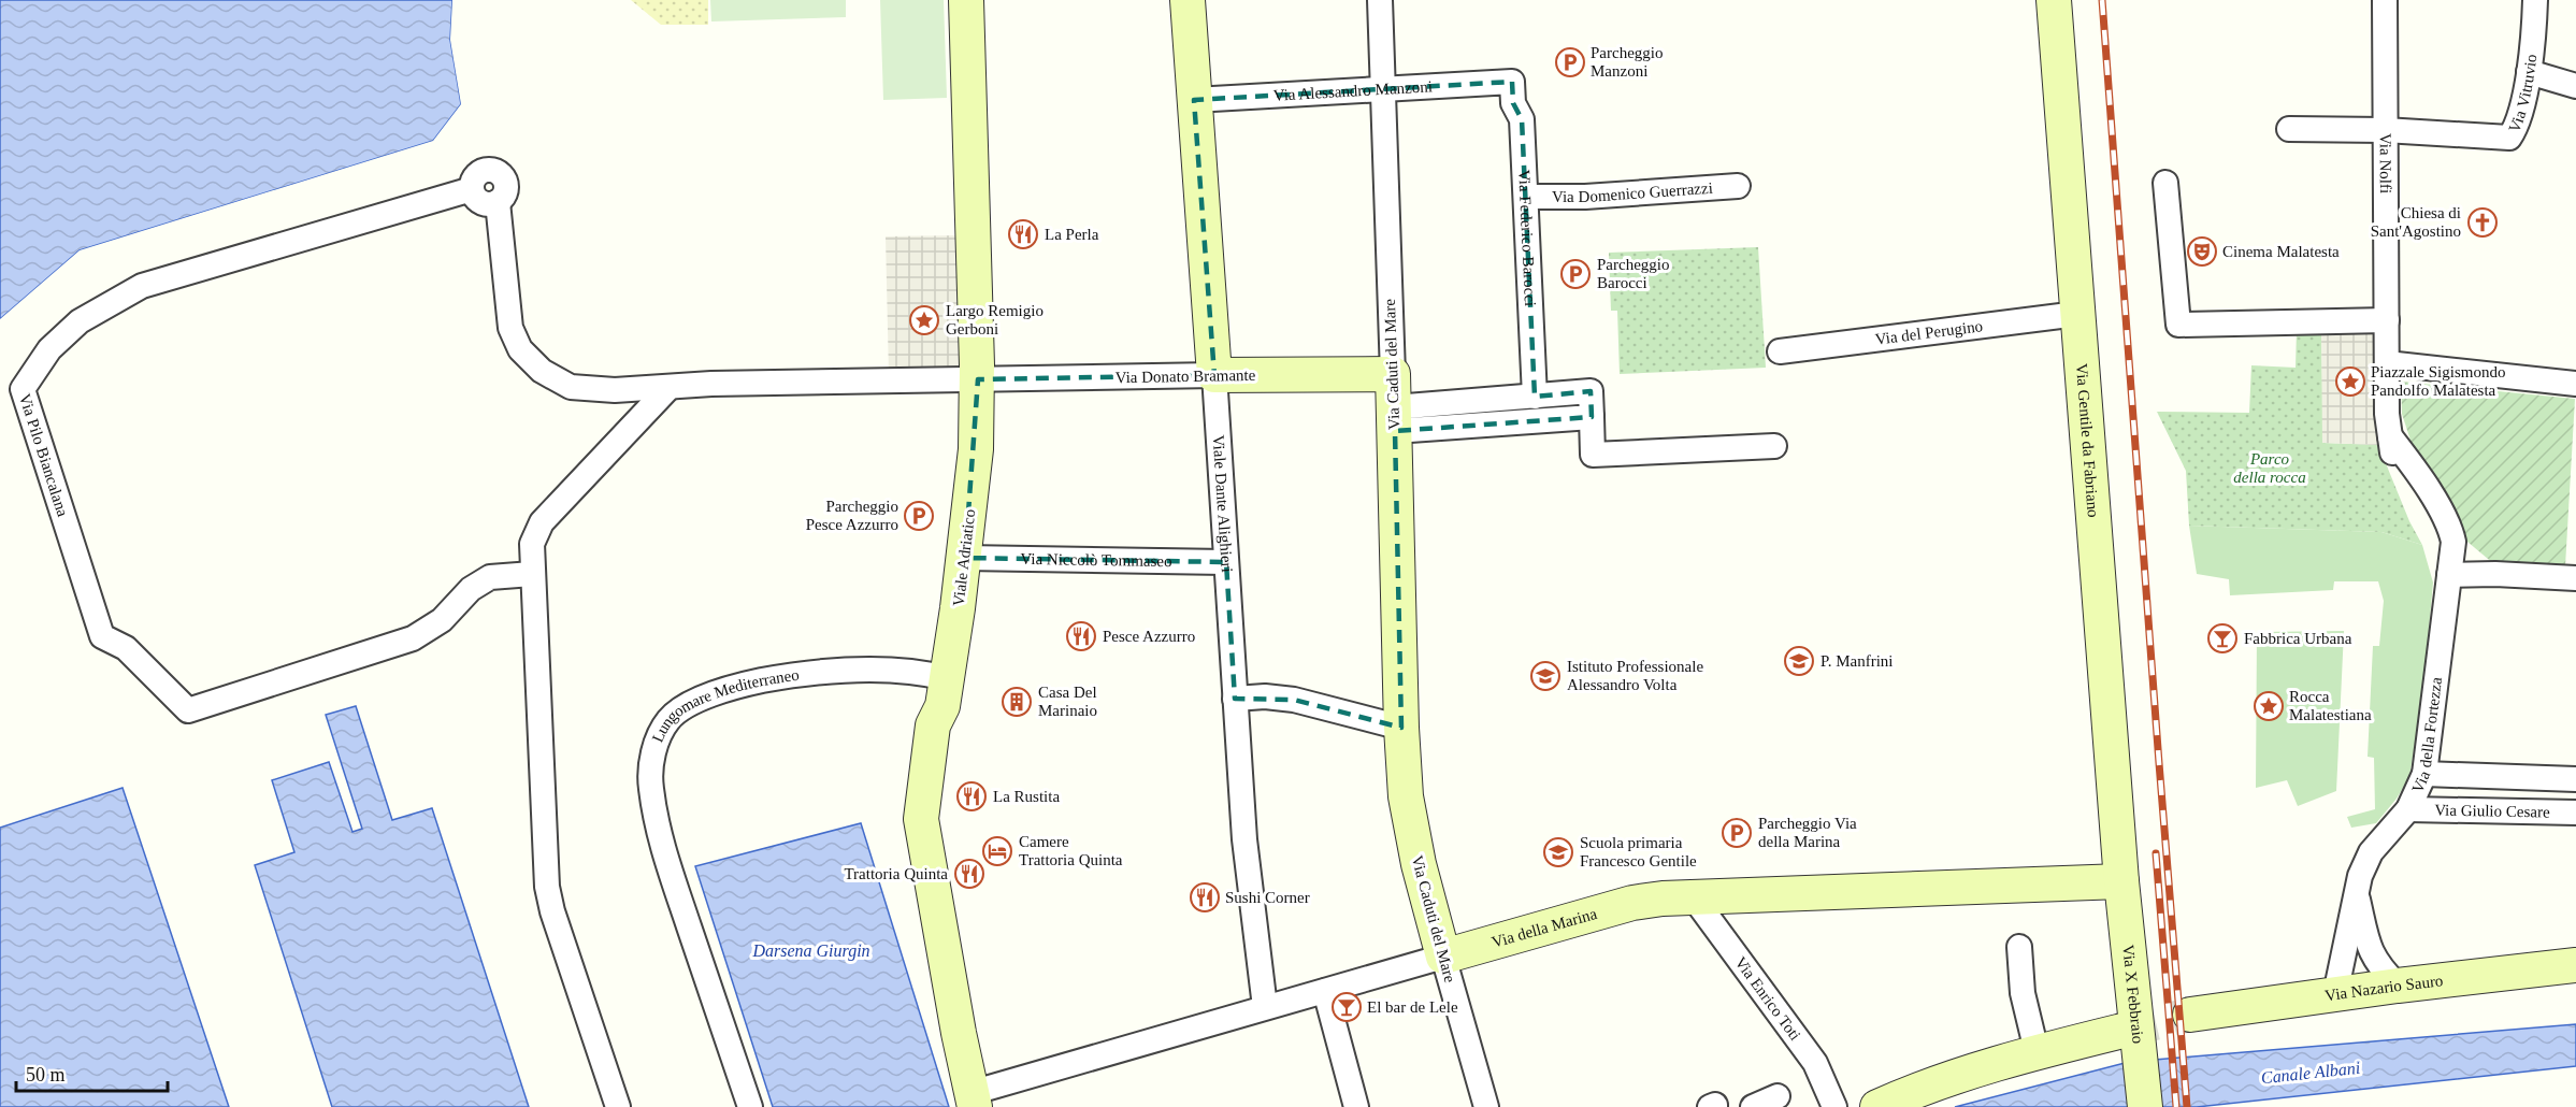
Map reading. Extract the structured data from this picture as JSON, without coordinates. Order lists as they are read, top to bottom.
{
  "streets": {
    "street": [
      "Via Alessandro Manzoni",
      "Via Vitruvio",
      "Via Nolfi",
      "Via Domenico Guerrazzi",
      "Via Federico Barocci",
      "Via del Perugino",
      "Via Caduti del Mare",
      "Via Donato Bramante",
      "Via Gentile da Fabriano",
      "Via Pilo Biancalana",
      "Viale Dante Alighieri",
      "Viale Adriatico",
      "Via Niccolò Tommaseo",
      "Lungomare Mediterraneo",
      "Via della Fortezza",
      "Via Giulio Cesare",
      "Via della Marina",
      "Via Nazario Sauro",
      "Via X Febbraio",
      "Via Enrico Toti"
    ]
  },
  "crossings": [
    ["Via Alessandro Manzoni", "Via Federico Barocci"],
    ["Via Alessandro Manzoni", "Via Caduti del Mare"],
    ["Via Alessandro Manzoni", "Viale Dante Alighieri"],
    ["Via Vitruvio", "Via Nolfi"],
    ["Via Domenico Guerrazzi", "Via Federico Barocci"],
    ["Via del Perugino", "Via Gentile da Fabriano"],
    ["Via Caduti del Mare", "Via Donato Bramante"],
    ["Via Caduti del Mare", "Via della Marina"],
    ["Via Donato Bramante", "Viale Dante Alighieri"],
    ["Via Donato Bramante", "Viale Adriatico"],
    ["Via Gentile da Fabriano", "Via della Marina"],
    ["Via Gentile da Fabriano", "Via X Febbraio"],
    ["Viale Dante Alighieri", "Via Niccolò Tommaseo"],
    ["Viale Dante Alighieri", "Via della Marina"],
    ["Viale Adriatico", "Via Niccolò Tommaseo"],
    ["Viale Adriatico", "Lungomare Mediterraneo"],
    ["Viale Adriatico", "Via della Marina"],
    ["Via della Fortezza", "Via Giulio Cesare"],
    ["Via della Fortezza", "Via Nazario Sauro"],
    ["Via della Marina", "Via X Febbraio"],
    ["Via della Marina", "Via Enrico Toti"]
  ],
  "water": ["Darsena Giurgin", "Canale Albani"],
  "parks": ["Parco della rocca"],
  "places": {
    "parking": [
      "Parcheggio Manzoni",
      "Parcheggio Barocci",
      "Parcheggio Pesce Azzurro",
      "Parcheggio Via della Marina"
    ],
    "church": ["Chiesa di Sant'Agostino"],
    "restaurant": [
      "La Perla",
      "Pesce Azzurro",
      "La Rustita",
      "Trattoria Quinta",
      "Sushi Corner"
    ],
    "theatre": ["Cinema Malatesta"],
    "place": ["Largo Remigio Gerboni", "Piazzale Sigismondo Pandolfo Malatesta", "Rocca Malatestiana"],
    "bar": ["Fabbrica Urbana", "El bar de Lele"],
    "school or university": ["P. Manfrini", "Istituto Professionale Alessandro Volta", "Scuola primaria Francesco Gentile"],
    "building": ["Casa Del Marinaio"],
    "hotel": ["Camere Trattoria Quinta"]
  },
  "scale_bar": "50 m"
}
